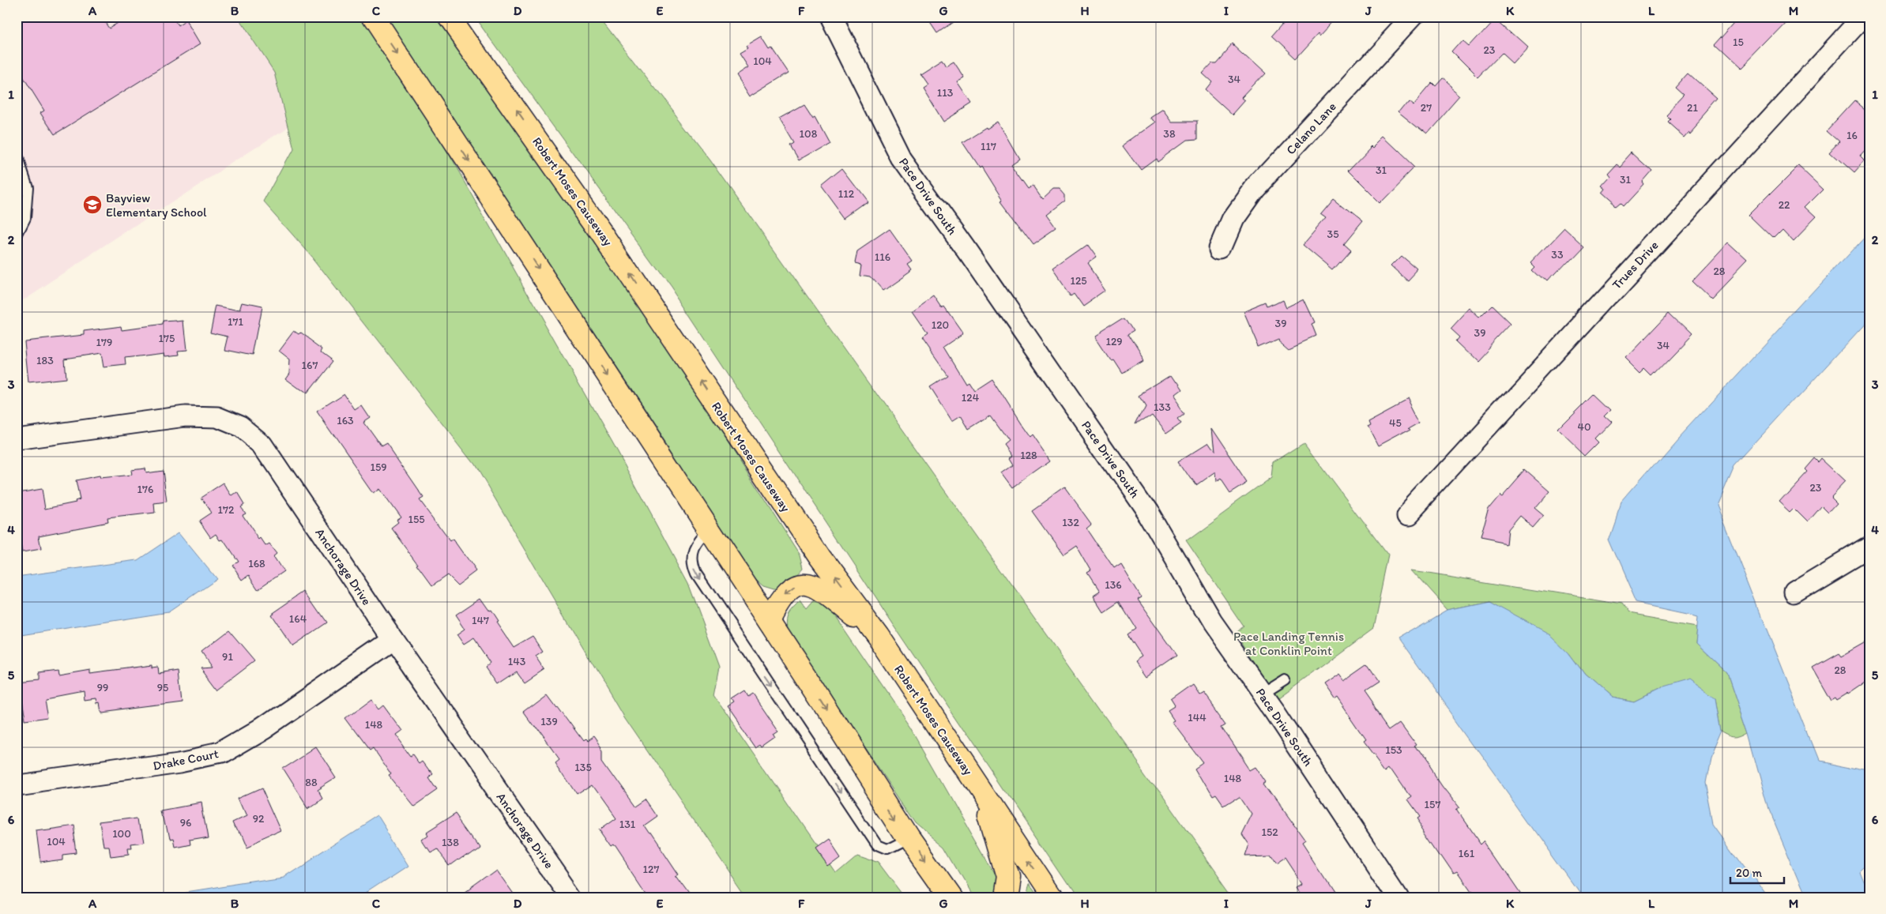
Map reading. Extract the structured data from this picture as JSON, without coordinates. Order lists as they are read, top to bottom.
{
  "streets": {
    "highway": ["Robert Moses Causeway"],
    "street": [
      "Celano Lane",
      "Pace Drive South",
      "Trues Drive",
      "Anchorage Drive",
      "Drake Court"
    ]
  },
  "crossings": [
    ["Anchorage Drive", "Drake Court"]
  ],
  "parks": ["Pace Landing Tennis at Conklin Point"],
  "places": {
    "school or university": ["Bayview Elementary School"]
  },
  "house_numbers": [
    "15",
    "23",
    "104",
    "34",
    "113",
    "27",
    "21",
    "108",
    "38",
    "16",
    "117",
    "31",
    "31",
    "112",
    "22",
    "35",
    "33",
    "116",
    "28",
    "125",
    "171",
    "39",
    "120",
    "39",
    "175",
    "129",
    "179",
    "34",
    "183",
    "167",
    "124",
    "133",
    "163",
    "45",
    "40",
    "128",
    "159",
    "23",
    "176",
    "172",
    "155",
    "132",
    "168",
    "136",
    "164",
    "147",
    "91",
    "143",
    "28",
    "99",
    "95",
    "144",
    "139",
    "148",
    "153",
    "135",
    "148",
    "88",
    "157",
    "92",
    "96",
    "131",
    "152",
    "100",
    "104",
    "138",
    "161",
    "127"
  ],
  "scale_bar": "20 m",
  "grid": {
    "columns": [
      "A",
      "B",
      "C",
      "D",
      "E",
      "F",
      "G",
      "H",
      "I",
      "J",
      "K",
      "L",
      "M"
    ],
    "rows": [
      "1",
      "2",
      "3",
      "4",
      "5",
      "6"
    ]
  }
}
